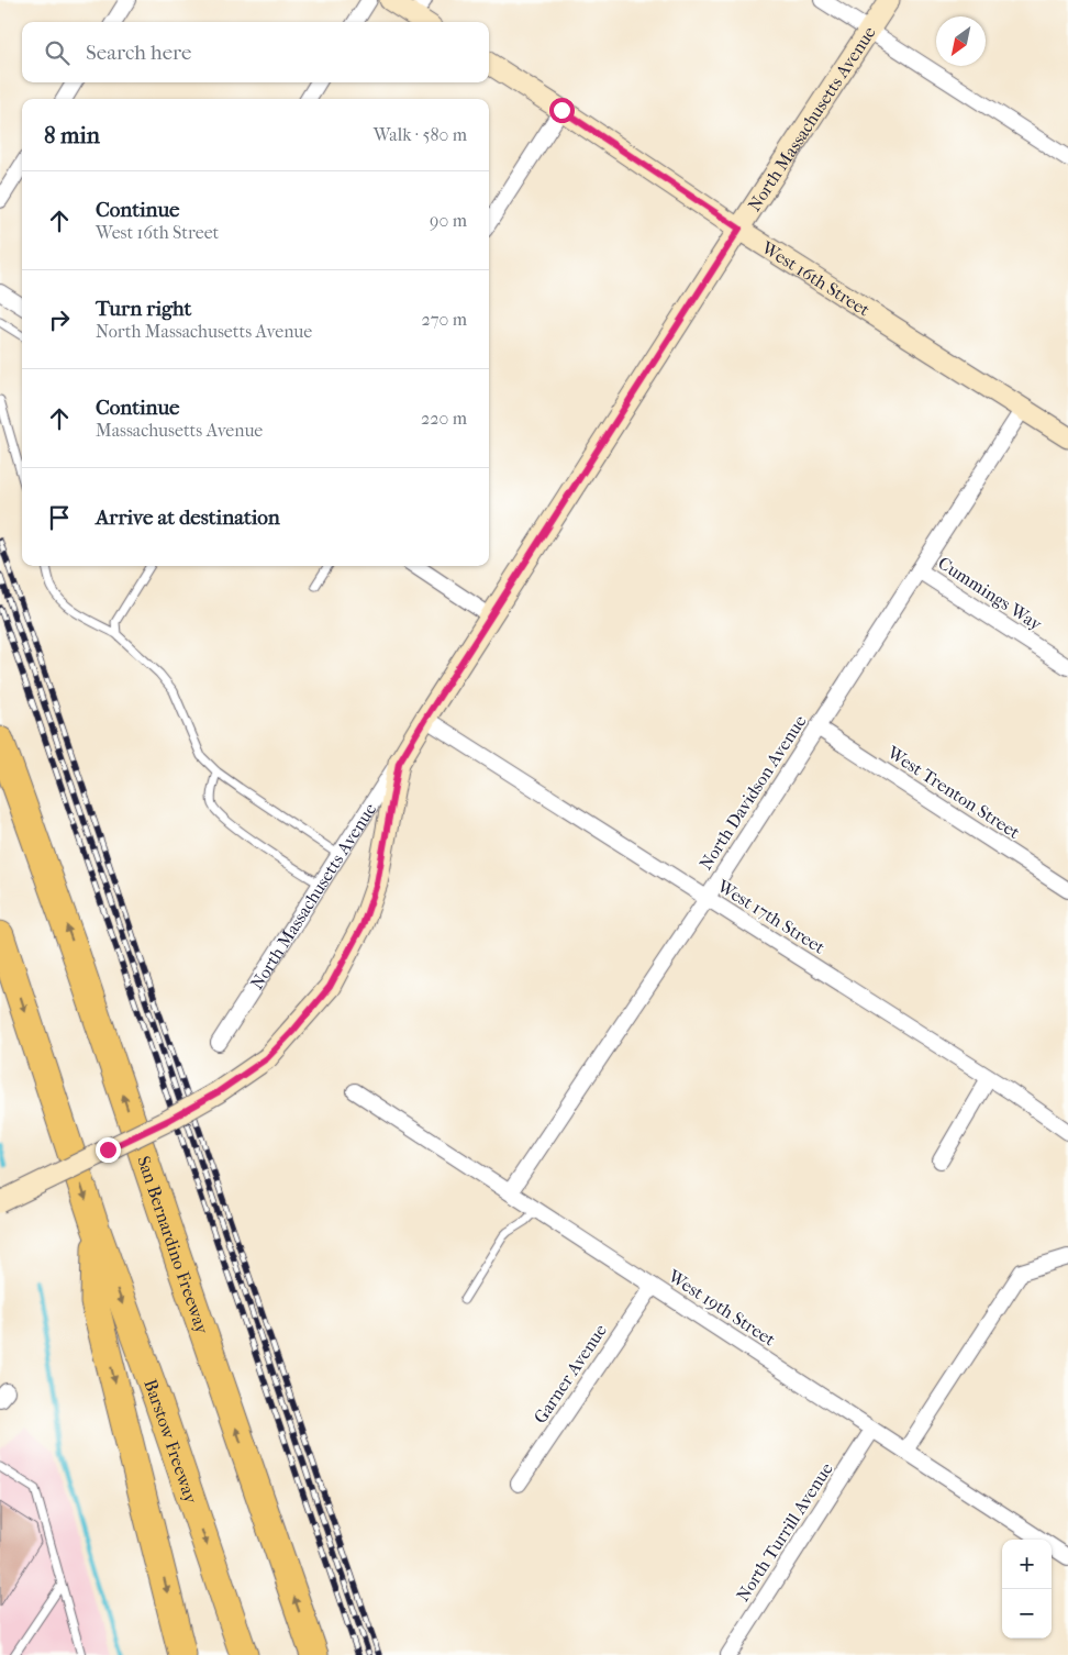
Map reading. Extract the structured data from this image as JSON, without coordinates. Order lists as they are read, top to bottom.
{
  "streets": {
    "highway": ["San Bernardino Freeway", "Barstow Freeway"],
    "street": [
      "North Massachusetts Avenue",
      "West 16th Street",
      "Cummings Way",
      "North Davidson Avenue",
      "West Trenton Street",
      "West 17th Street",
      "West 19th Street",
      "Garner Avenue",
      "North Turrill Avenue"
    ]
  },
  "crossings": [
    ["North Massachusetts Avenue", "West 16th Street"],
    ["North Massachusetts Avenue", "West 17th Street"],
    ["West 16th Street", "North Davidson Avenue"],
    ["Cummings Way", "North Davidson Avenue"],
    ["North Davidson Avenue", "West Trenton Street"],
    ["North Davidson Avenue", "West 17th Street"],
    ["North Davidson Avenue", "West 19th Street"],
    ["West 19th Street", "Garner Avenue"],
    ["West 19th Street", "North Turrill Avenue"]
  ],
  "north": "bottom left",
  "page": {
    "search": "Search here",
    "heading": ["8 min", "Walk · 580 m"],
    "list": [
      ["Continue", "West 16th Street", "90 m"],
      ["Turn right", "North Massachusetts Avenue", "270 m"],
      ["Continue", "Massachusetts Avenue", "220 m"],
      "Arrive at destination"
    ],
    "map_buttons": ["+", "−"]
  }
}
